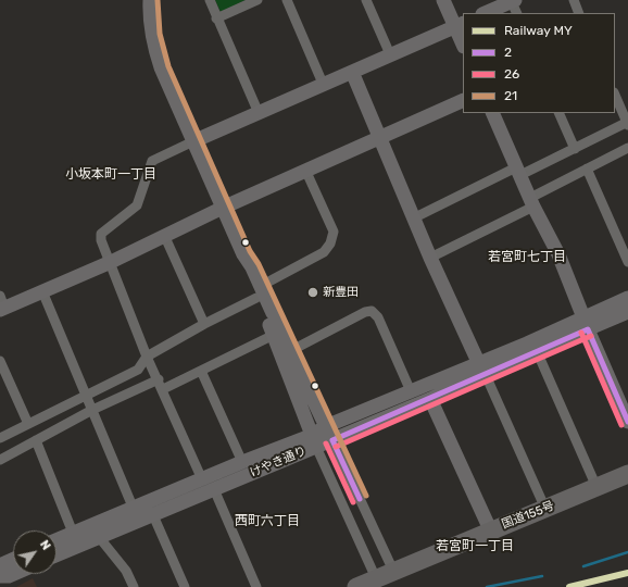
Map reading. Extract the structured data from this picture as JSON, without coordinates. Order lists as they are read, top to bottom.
{
  "streets": {
    "highway": ["国道155号"],
    "street": ["けやき通り"]
  },
  "districts": [
    "小坂本町一丁目",
    "若宮町七丁目",
    "西町六丁目",
    "若宮町一丁目"
  ],
  "places": ["新豊田"],
  "lines": [
    "transit line 21",
    "transit line 2",
    "transit line 26",
    "rail line MY"
  ],
  "legend": [
    "Railway MY",
    "2",
    "26",
    "21"
  ],
  "north": "top right"
}
